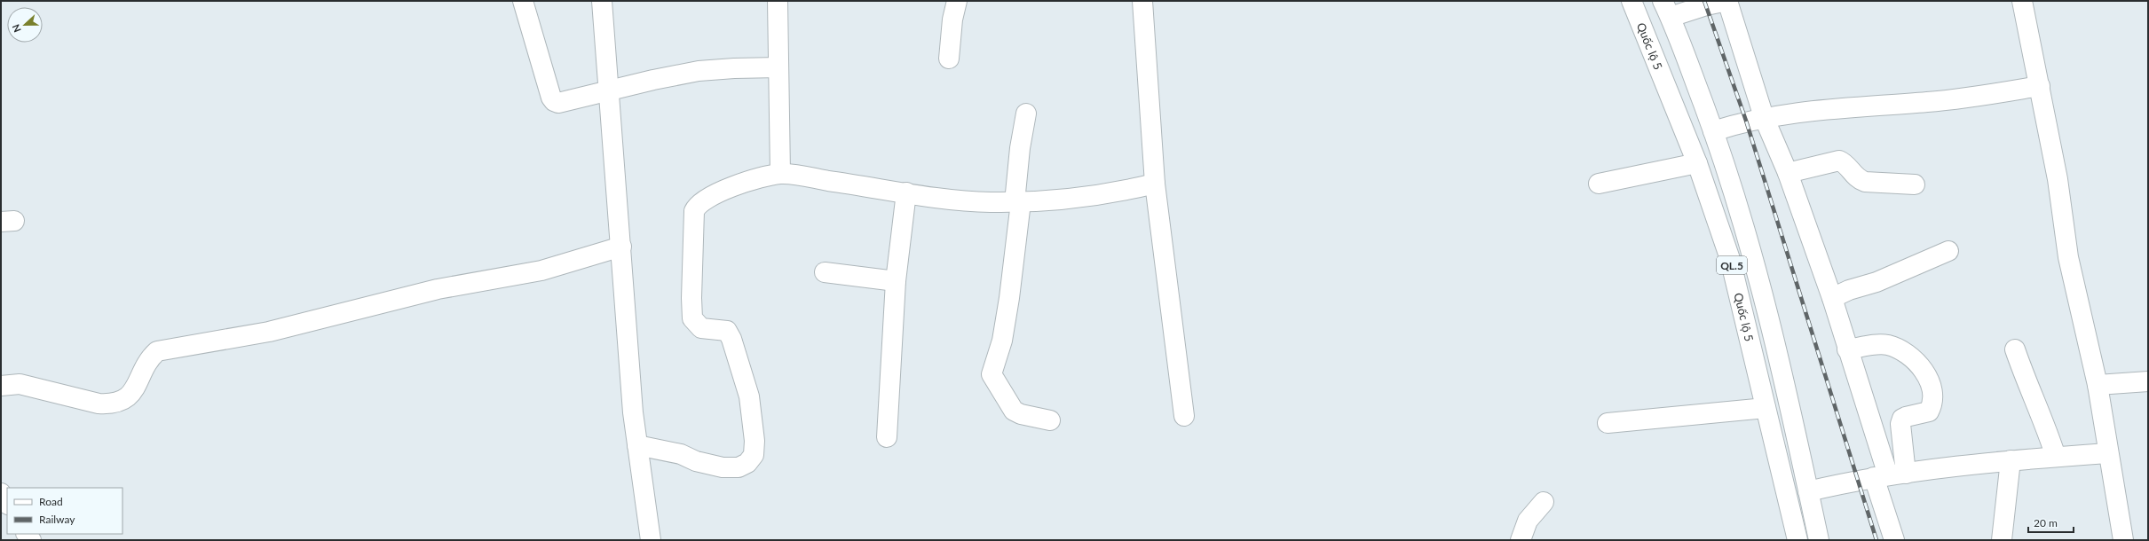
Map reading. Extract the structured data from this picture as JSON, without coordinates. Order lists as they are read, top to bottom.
{
  "streets": {
    "main road": ["Quốc lộ 5", "QL.5"]
  },
  "legend": ["Road", "Railway"],
  "scale_bar": "20 m",
  "north": "left"
}
